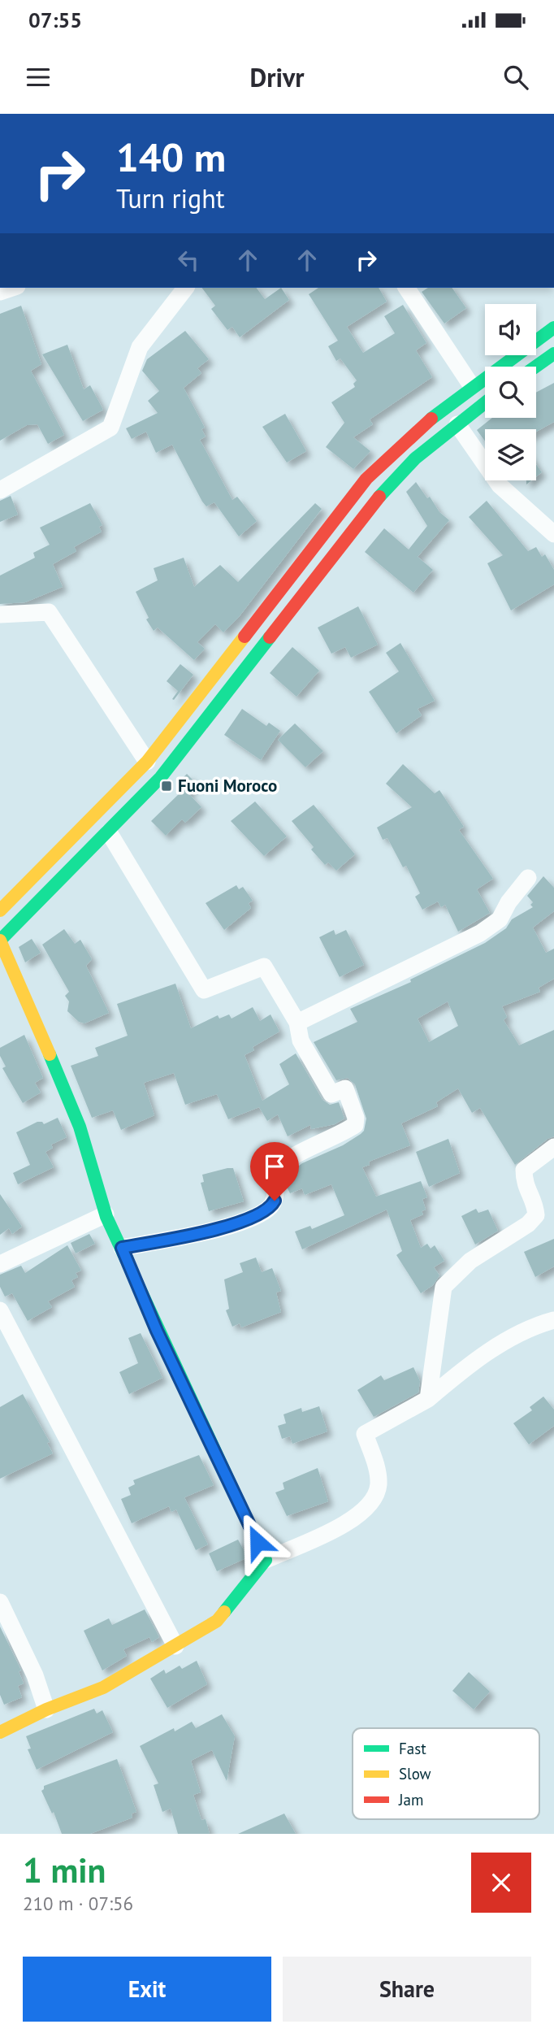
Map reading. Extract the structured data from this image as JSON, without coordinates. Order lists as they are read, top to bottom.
{
  "places": {
    "transit": ["Fuoni Moroco"]
  },
  "legend": ["Fast", "Slow", "Jam"],
  "page": {
    "status": "07:55",
    "header": "Drivr",
    "turn": ["140 m", "Turn right"],
    "heading": ["1 min", "210 m · 07:56"],
    "buttons": ["Exit", "Share"]
  }
}
